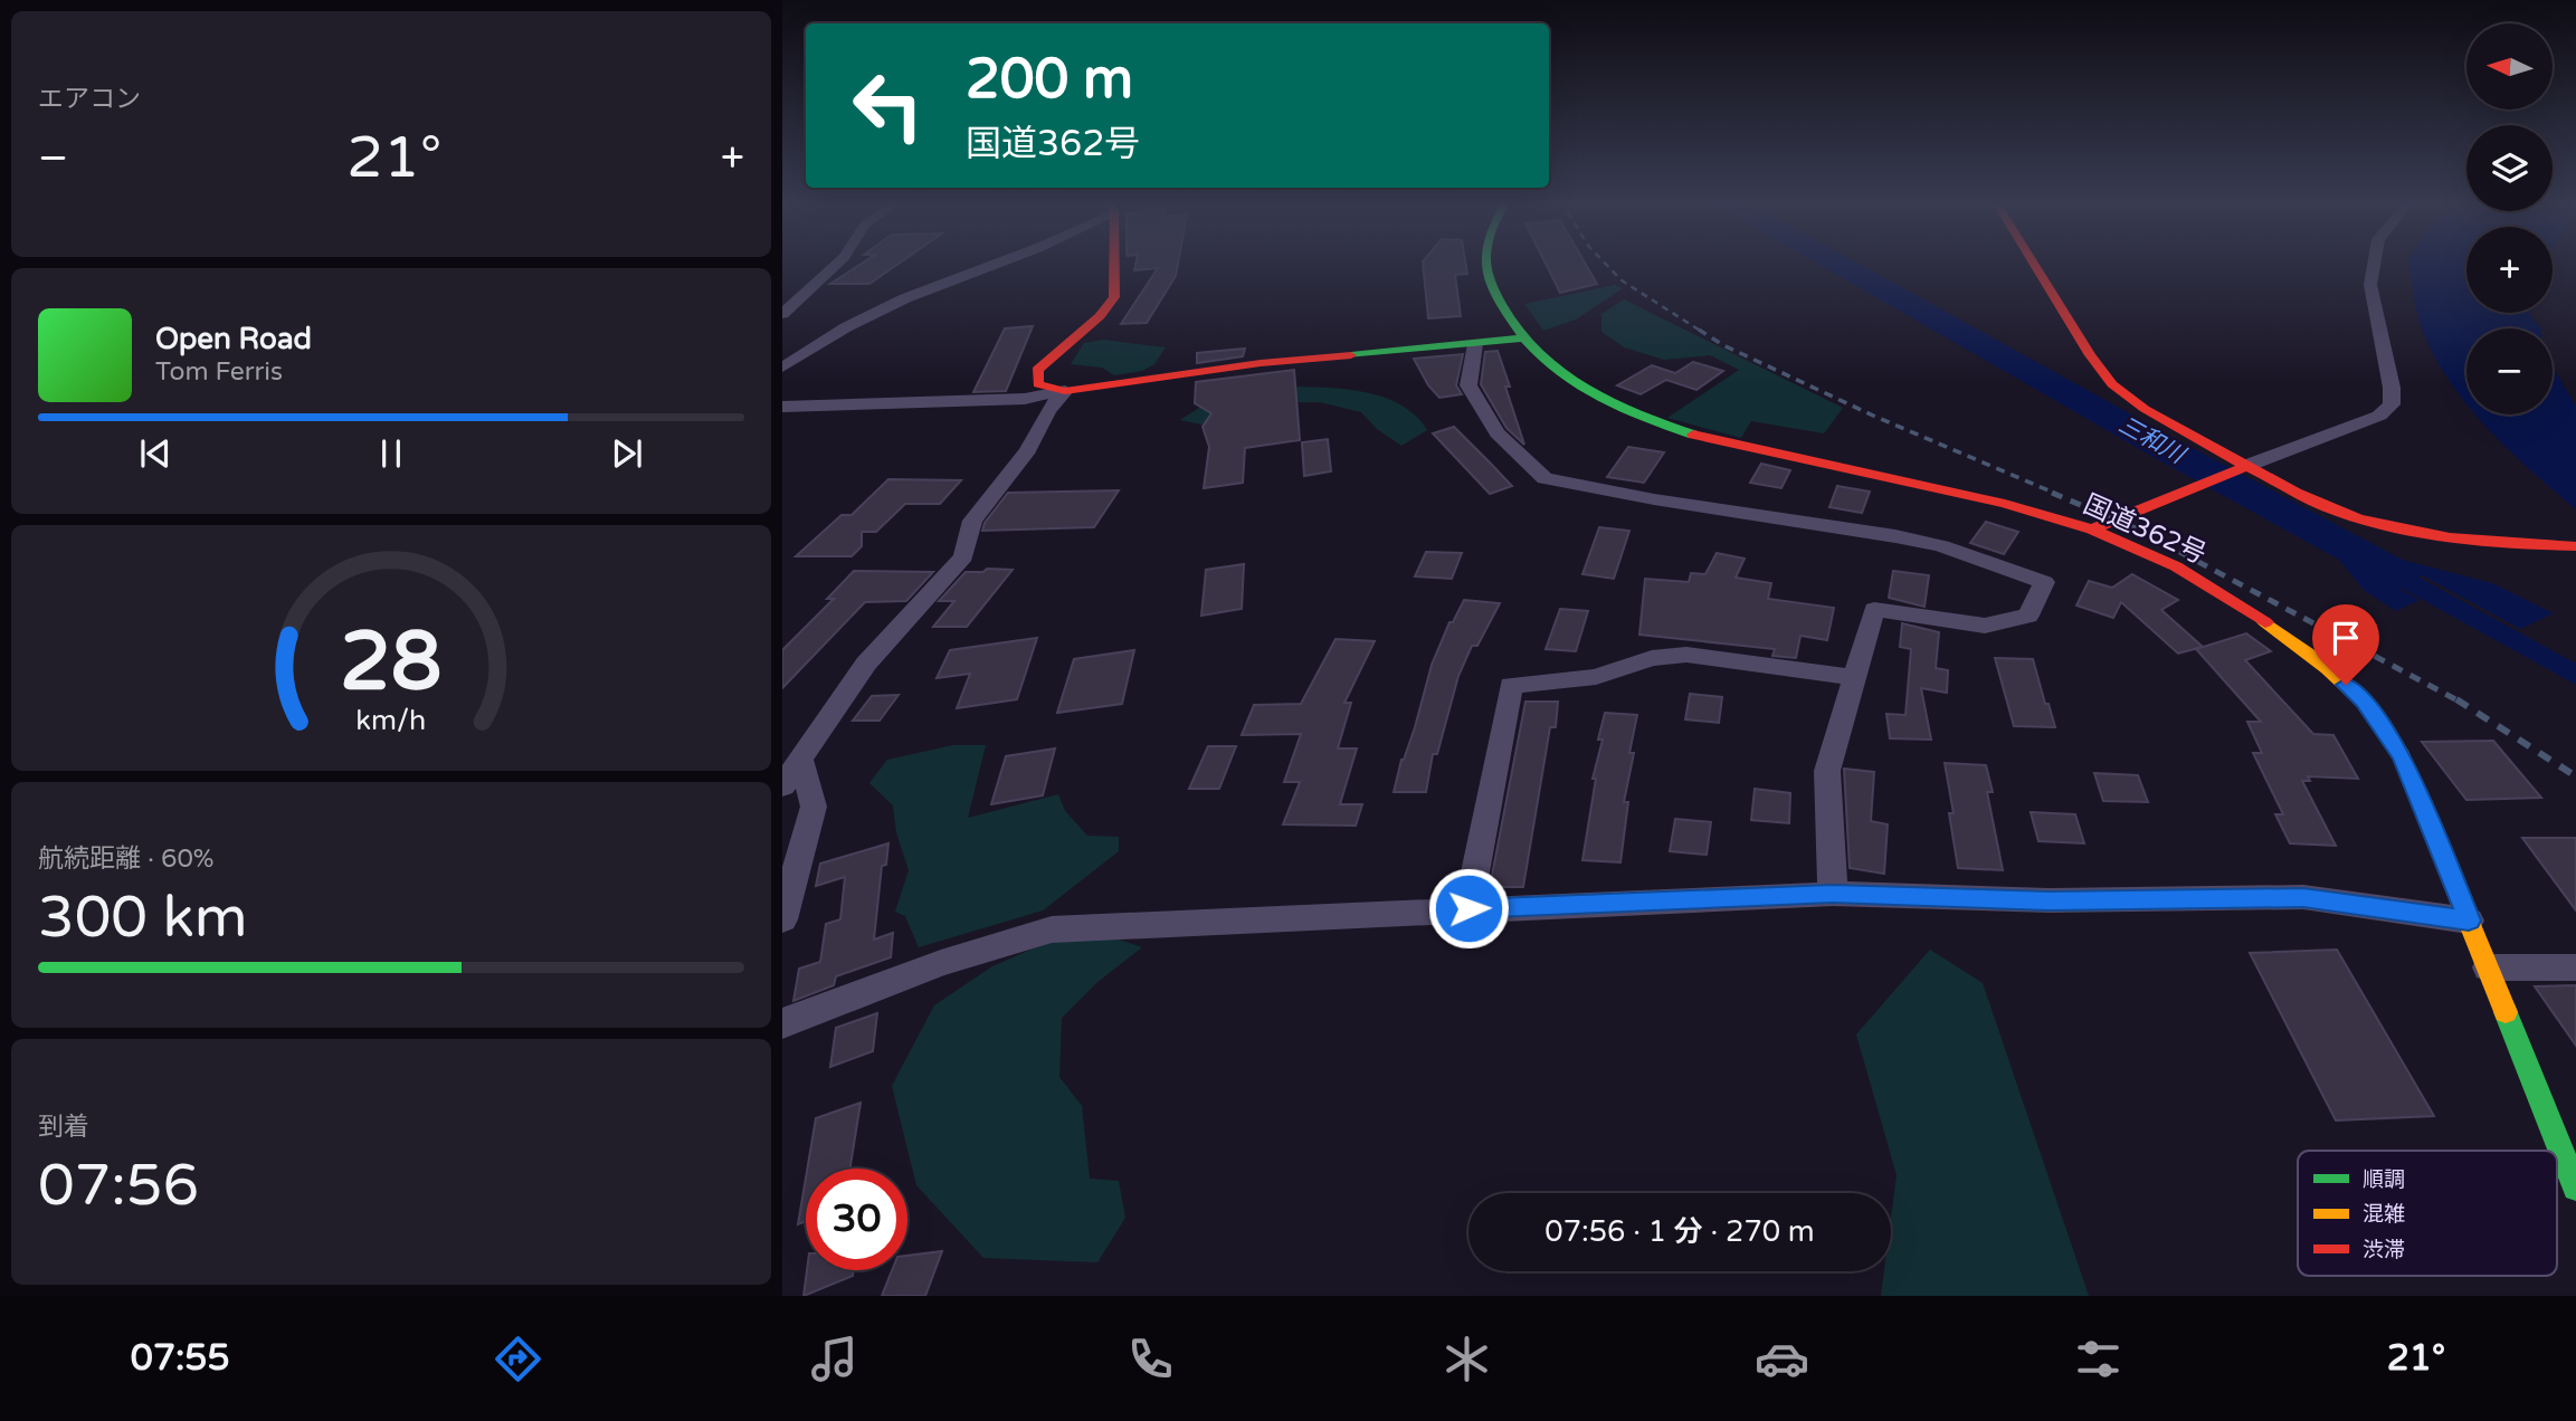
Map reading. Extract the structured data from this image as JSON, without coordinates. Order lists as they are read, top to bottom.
{
  "streets": {
    "main road": ["国道362号"]
  },
  "water": ["三和川"],
  "legend": ["順調", "混雑", "渋滞"],
  "north": "left",
  "page": {
    "tile": [
      "エアコン",
      ["航続距離 · 60%", "300 km"],
      ["到着", "07:56"]
    ],
    "map_buttons": ["+", "−"],
    "turn": ["200 m", "国道362号"],
    "heat": ["−", "21°", "+"],
    "song": ["Open Road", "Tom Ferris"],
    "limit": "30",
    "trip": "07:56 · 1 分 · 270 m",
    "tabs": ["07:55", "21°"],
    "gauge": ["28", "km/h"]
  }
}
